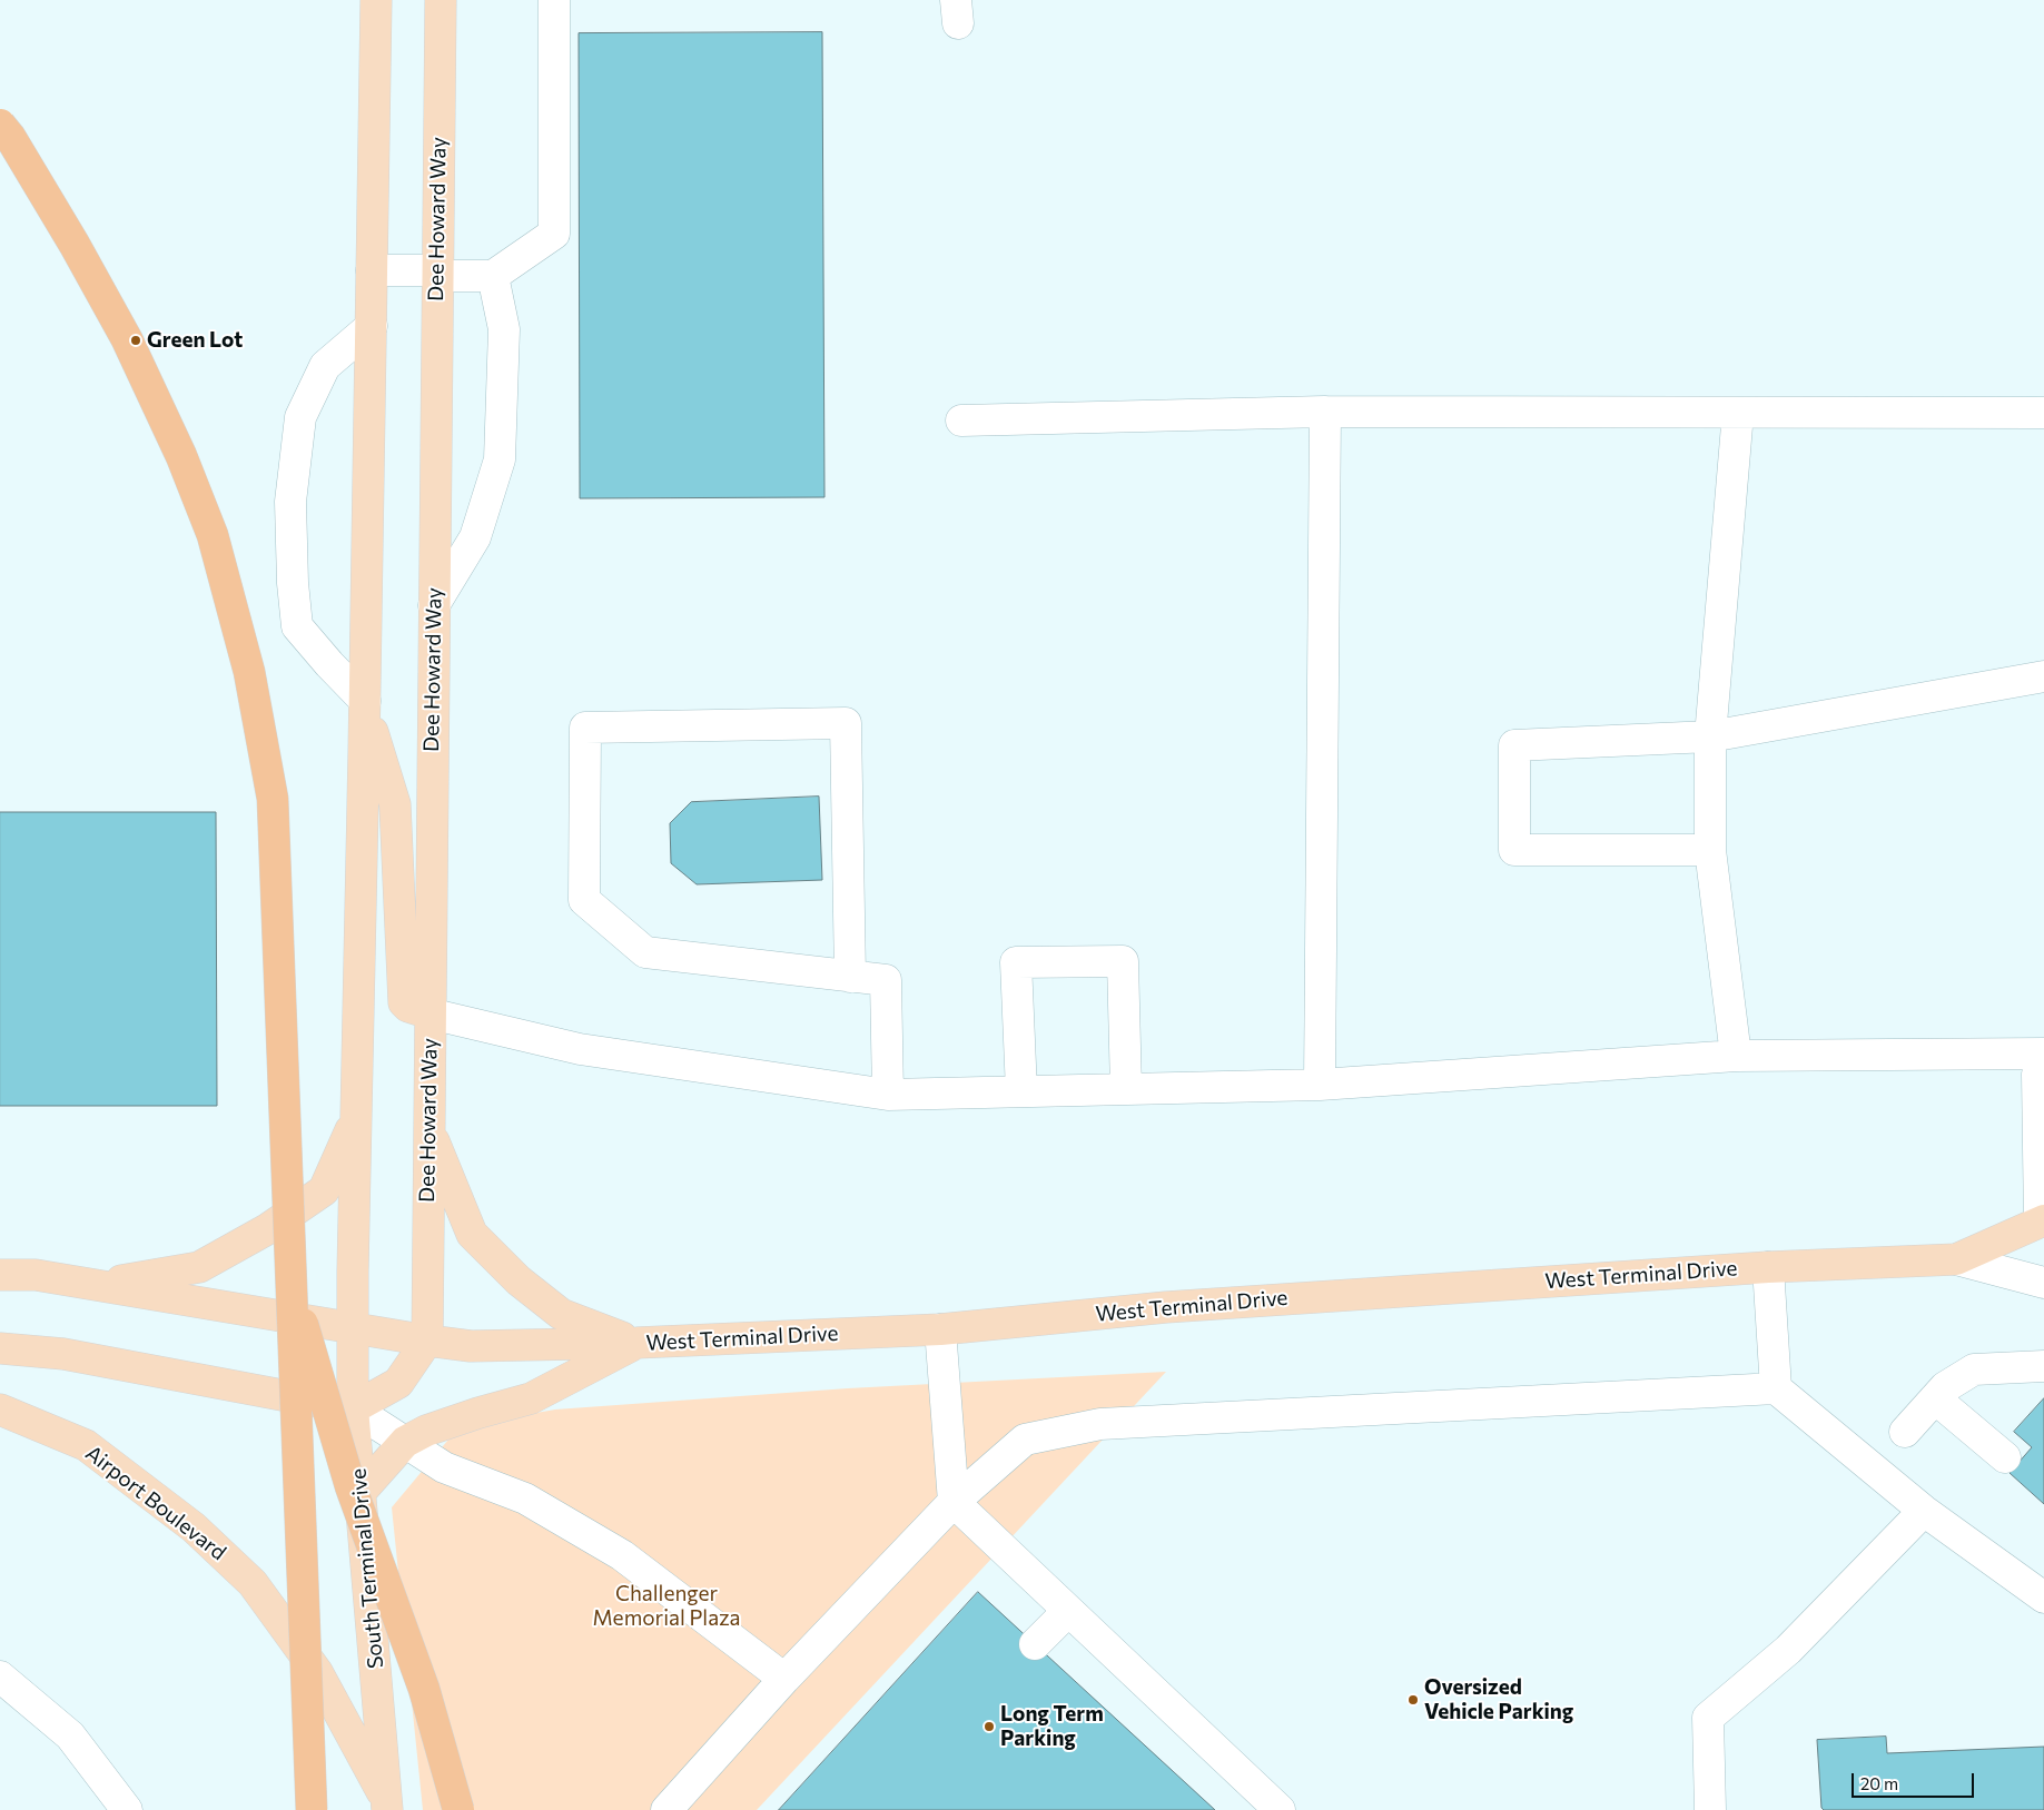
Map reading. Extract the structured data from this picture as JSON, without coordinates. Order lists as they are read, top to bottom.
{
  "streets": {
    "main road": [
      "Dee Howard Way",
      "West Terminal Drive",
      "Airport Boulevard",
      "South Terminal Drive"
    ]
  },
  "crossings": [
    ["Dee Howard Way", "West Terminal Drive"],
    ["Airport Boulevard", "South Terminal Drive"]
  ],
  "parks": ["Challenger Memorial Plaza"],
  "places": ["Green Lot", "Oversized Vehicle Parking", "Long Term Parking"],
  "scale_bar": "20 m"
}
